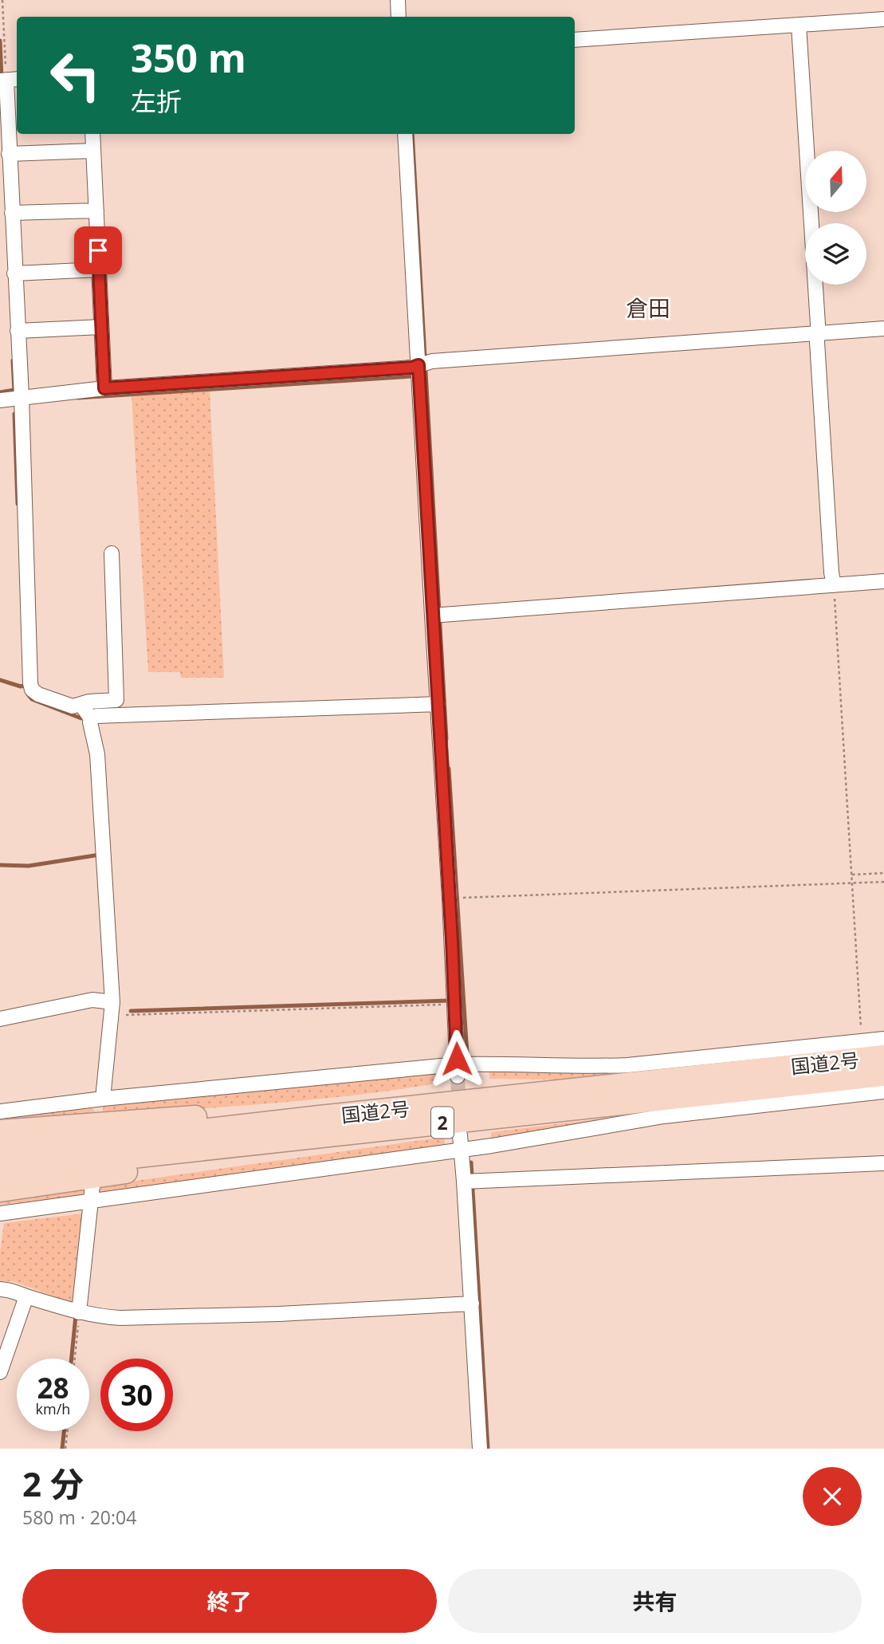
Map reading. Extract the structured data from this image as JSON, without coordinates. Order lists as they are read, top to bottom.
{
  "streets": {
    "highway": ["国道2号", "2"]
  },
  "districts": ["倉田"],
  "north": "top",
  "page": {
    "turn": ["350 m", "左折"],
    "speed": "28 km/h",
    "limit": "30",
    "heading": ["2 分", "580 m · 20:04"],
    "buttons": ["終了", "共有"]
  }
}
